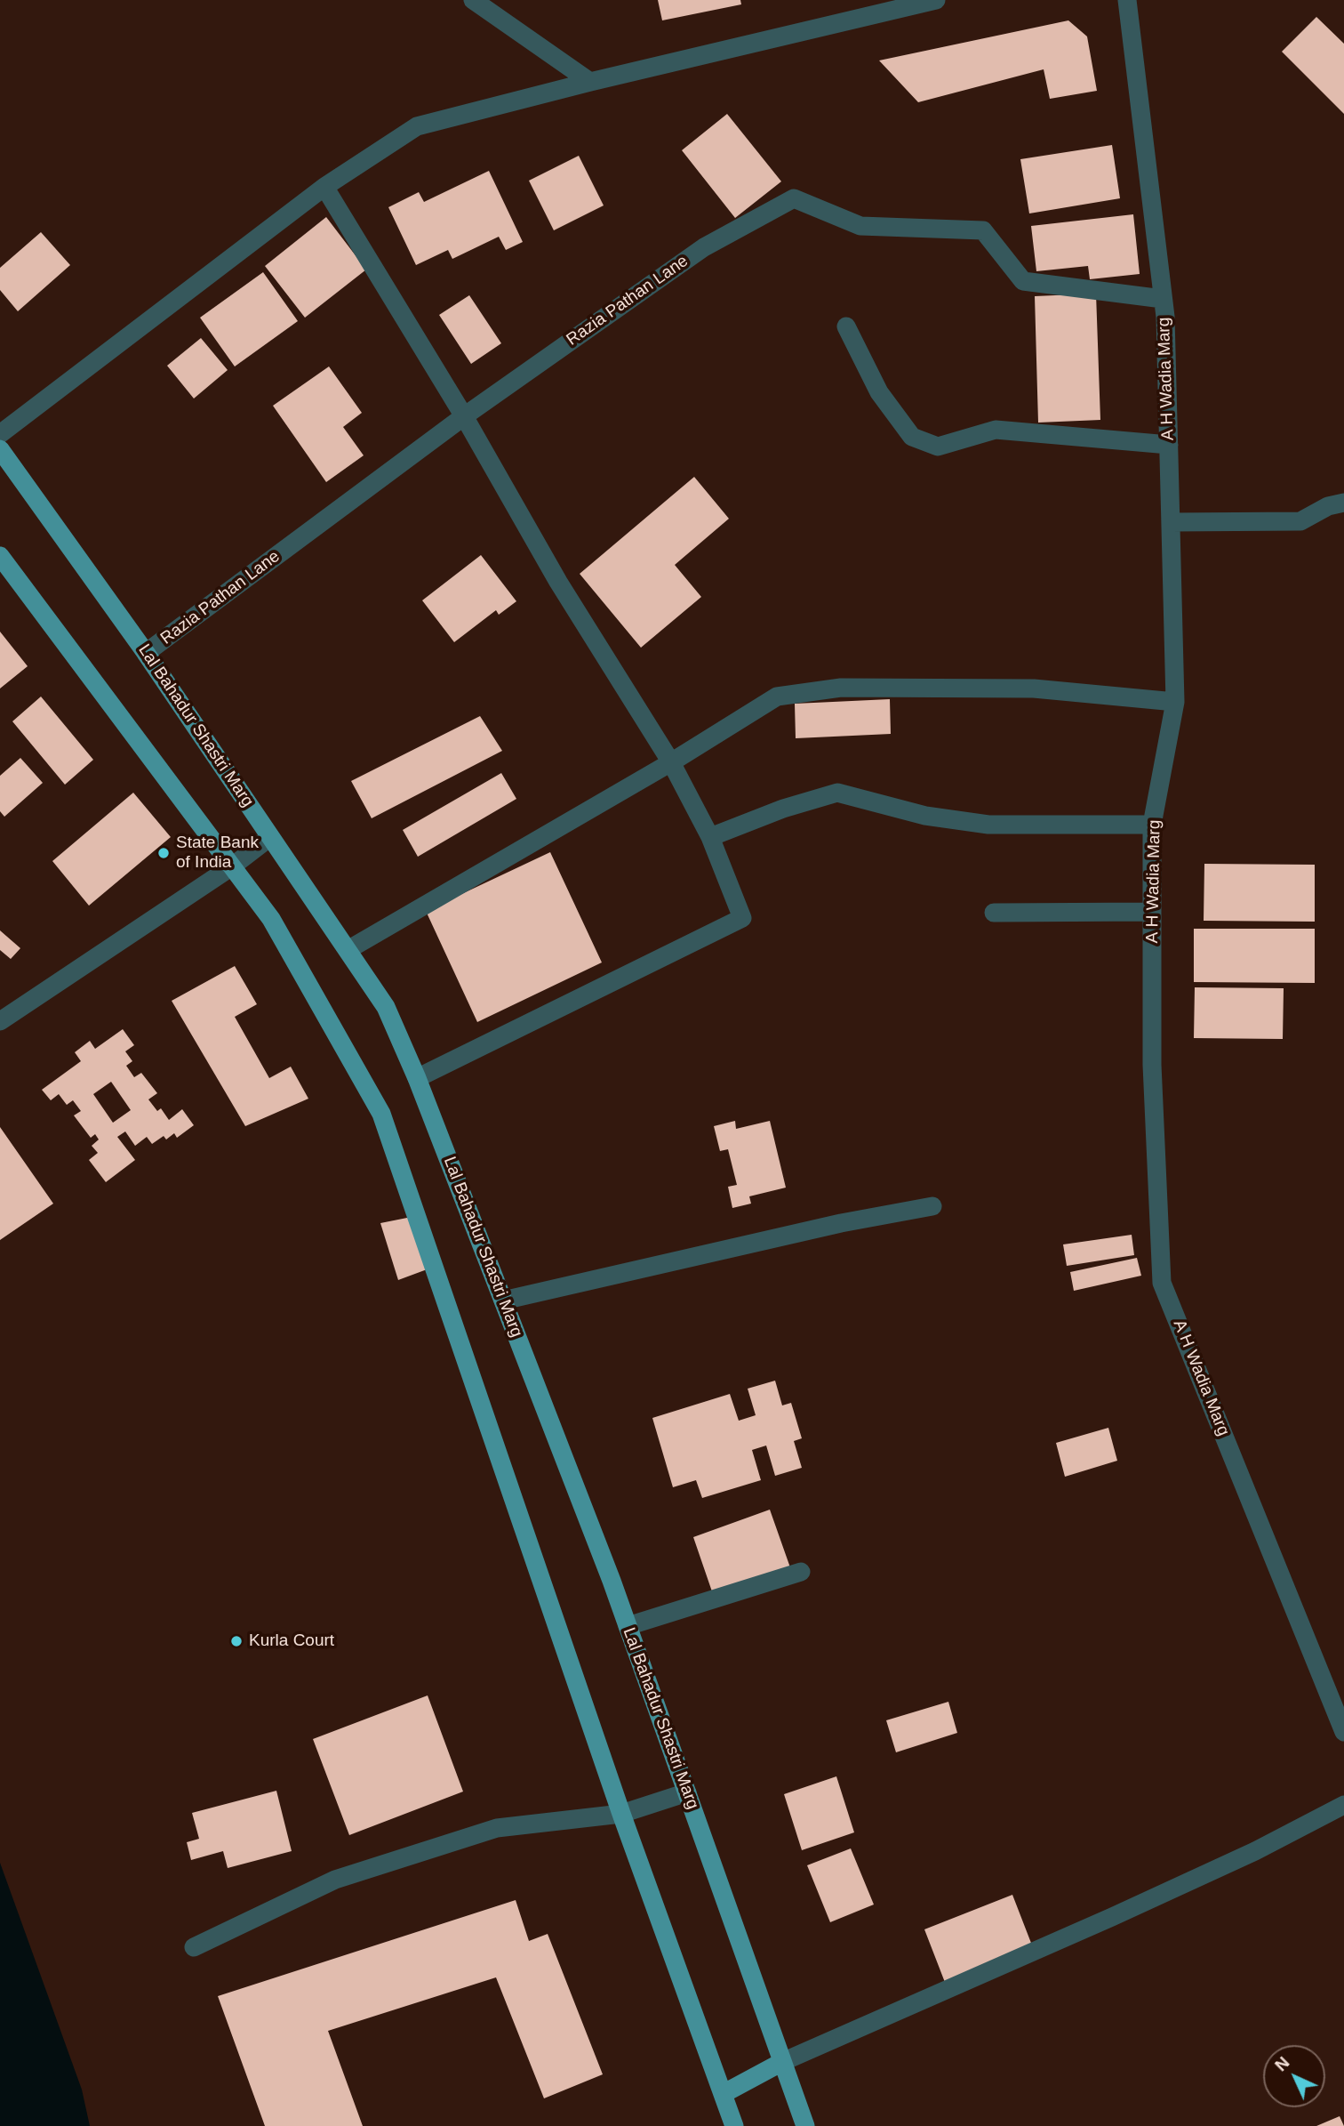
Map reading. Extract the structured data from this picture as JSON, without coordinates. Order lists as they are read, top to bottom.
{
  "streets": {
    "main road": ["Lal Bahadur Shastri Marg"],
    "street": ["Razia Pathan Lane", "A H Wadia Marg"]
  },
  "crossings": [
    ["Razia Pathan Lane", "A H Wadia Marg"],
    ["Razia Pathan Lane", "Lal Bahadur Shastri Marg"]
  ],
  "places": ["State Bank of India", "Kurla Court"],
  "north": "top left"
}
